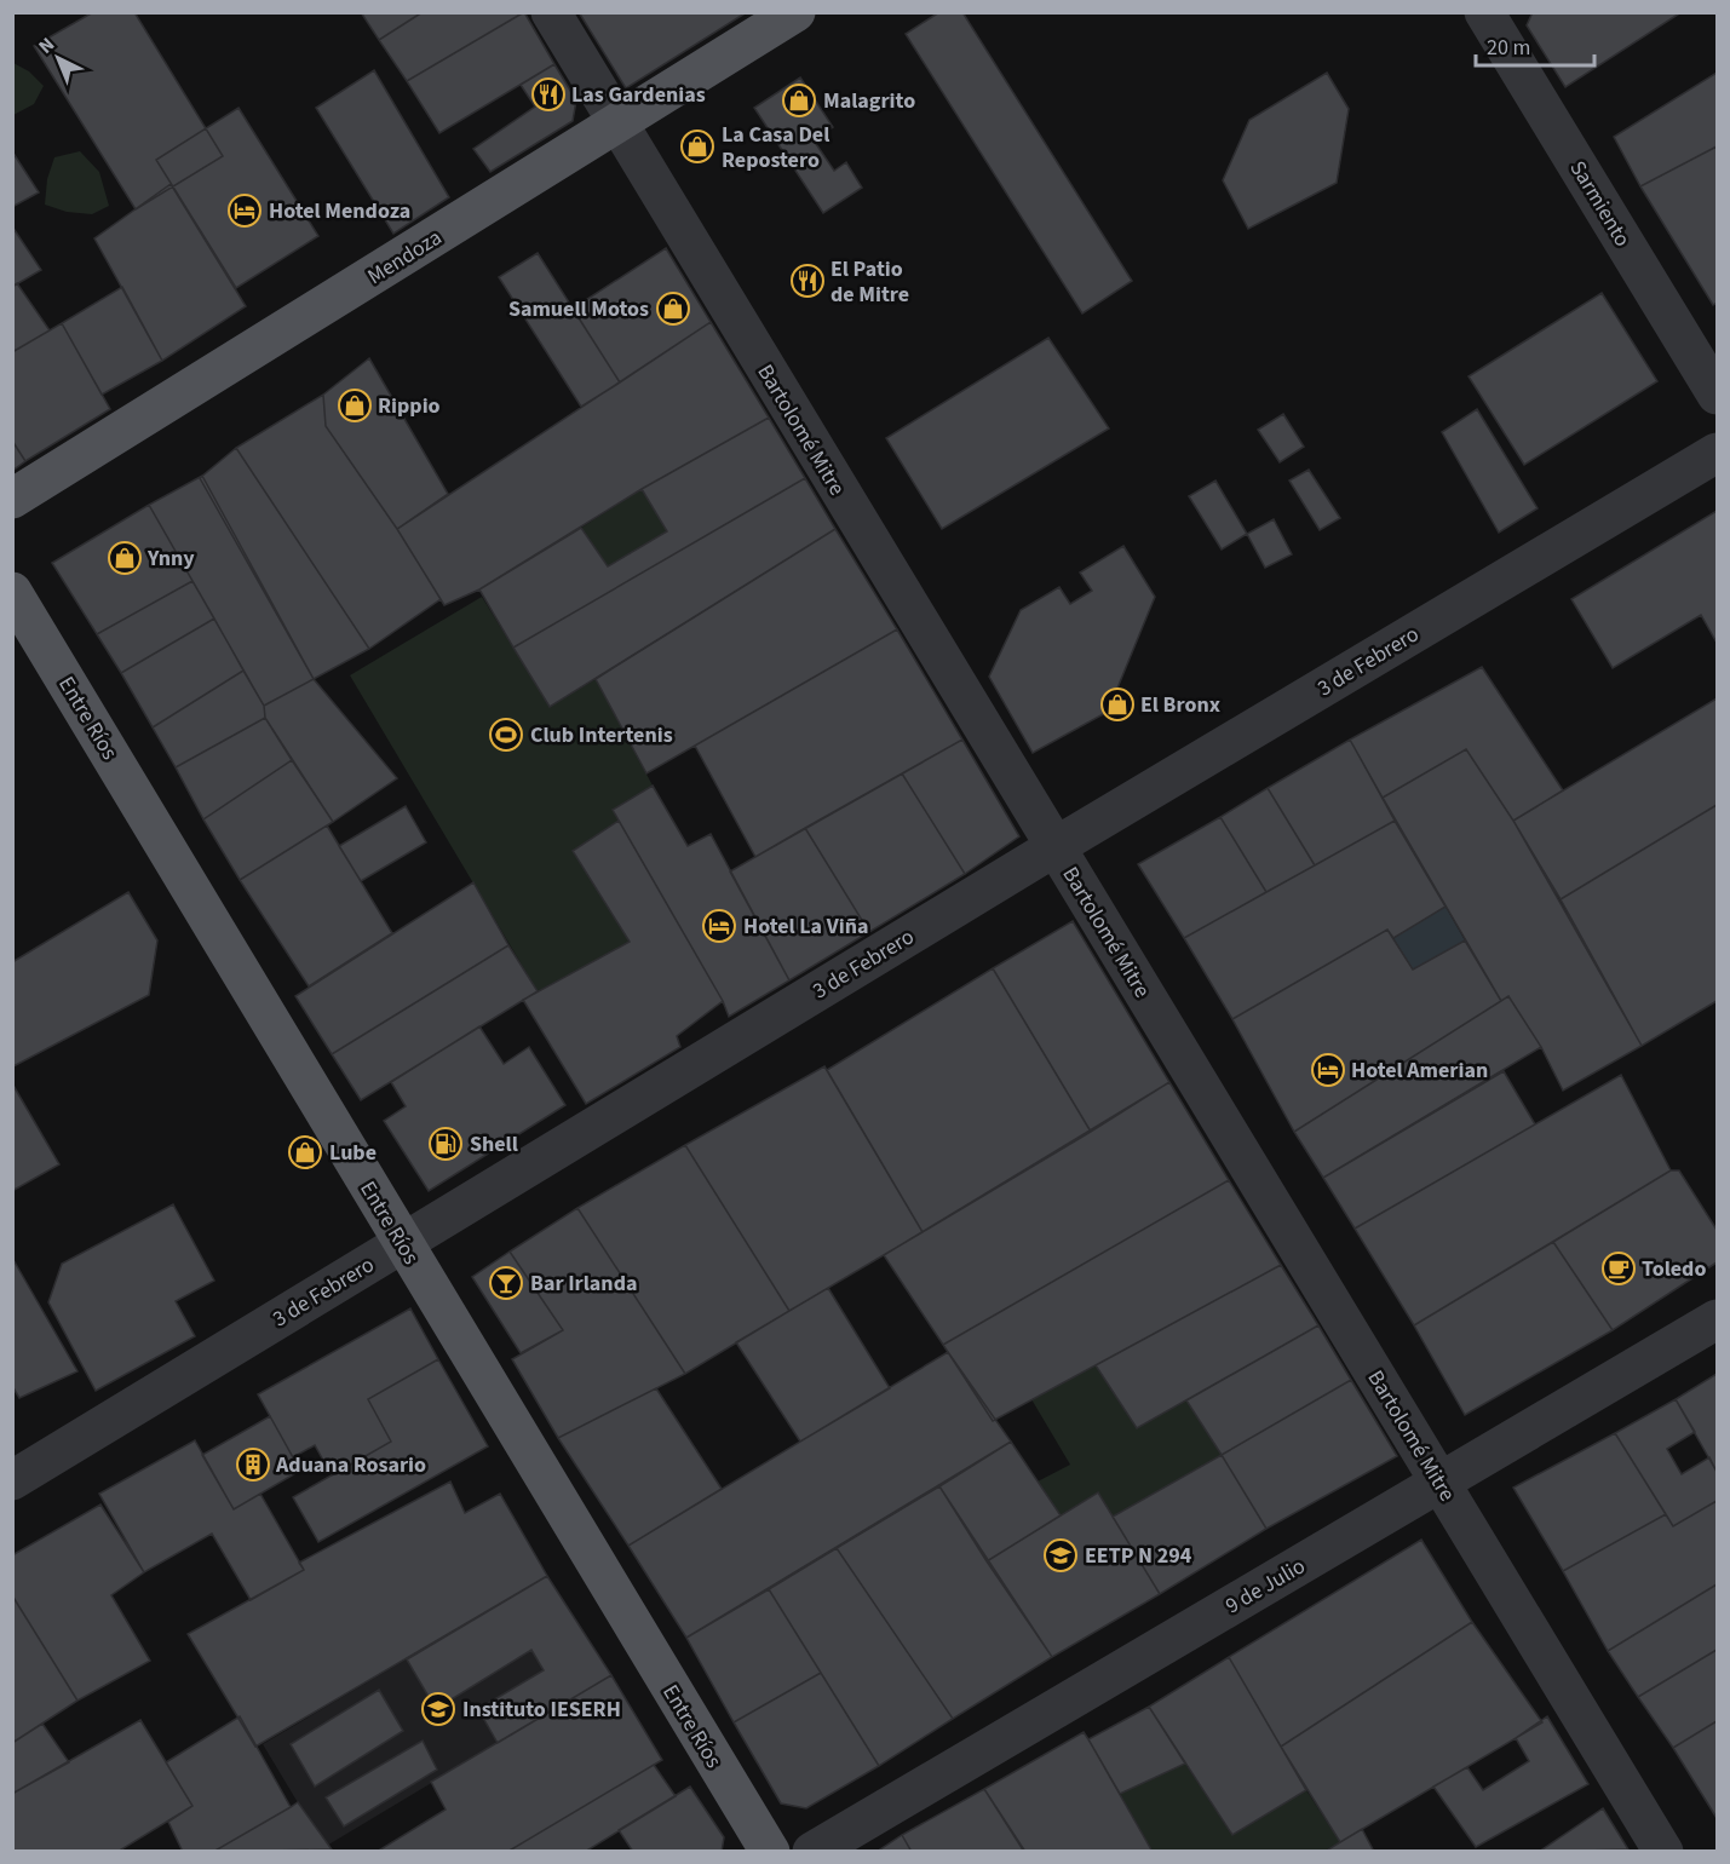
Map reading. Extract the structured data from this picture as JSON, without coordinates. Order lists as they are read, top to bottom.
{
  "streets": {
    "main road": ["Mendoza", "Entre Ríos"],
    "street": [
      "Sarmiento",
      "Bartolomé Mitre",
      "3 de Febrero",
      "9 de Julio"
    ]
  },
  "crossings": [
    ["Mendoza", "Bartolomé Mitre"],
    ["Bartolomé Mitre", "3 de Febrero"],
    ["Bartolomé Mitre", "9 de Julio"],
    ["3 de Febrero", "Entre Ríos"]
  ],
  "places": {
    "restaurant": ["Las Gardenias", "El Patio de Mitre"],
    "shop": [
      "Malagrito",
      "La Casa Del Repostero",
      "Samuell Motos",
      "Rippio",
      "Ynny",
      "El Bronx",
      "Lube"
    ],
    "hotel": ["Hotel Mendoza", "Hotel La Viña", "Hotel Amerian"],
    "sports": ["Club Intertenis"],
    "fuel station": ["Shell"],
    "cafe": ["Toledo"],
    "bar": ["Bar Irlanda"],
    "building": ["Aduana Rosario"],
    "school or university": ["EETP N 294", "Instituto IESERH"]
  },
  "scale_bar": "20 m",
  "north": "top left"
}
